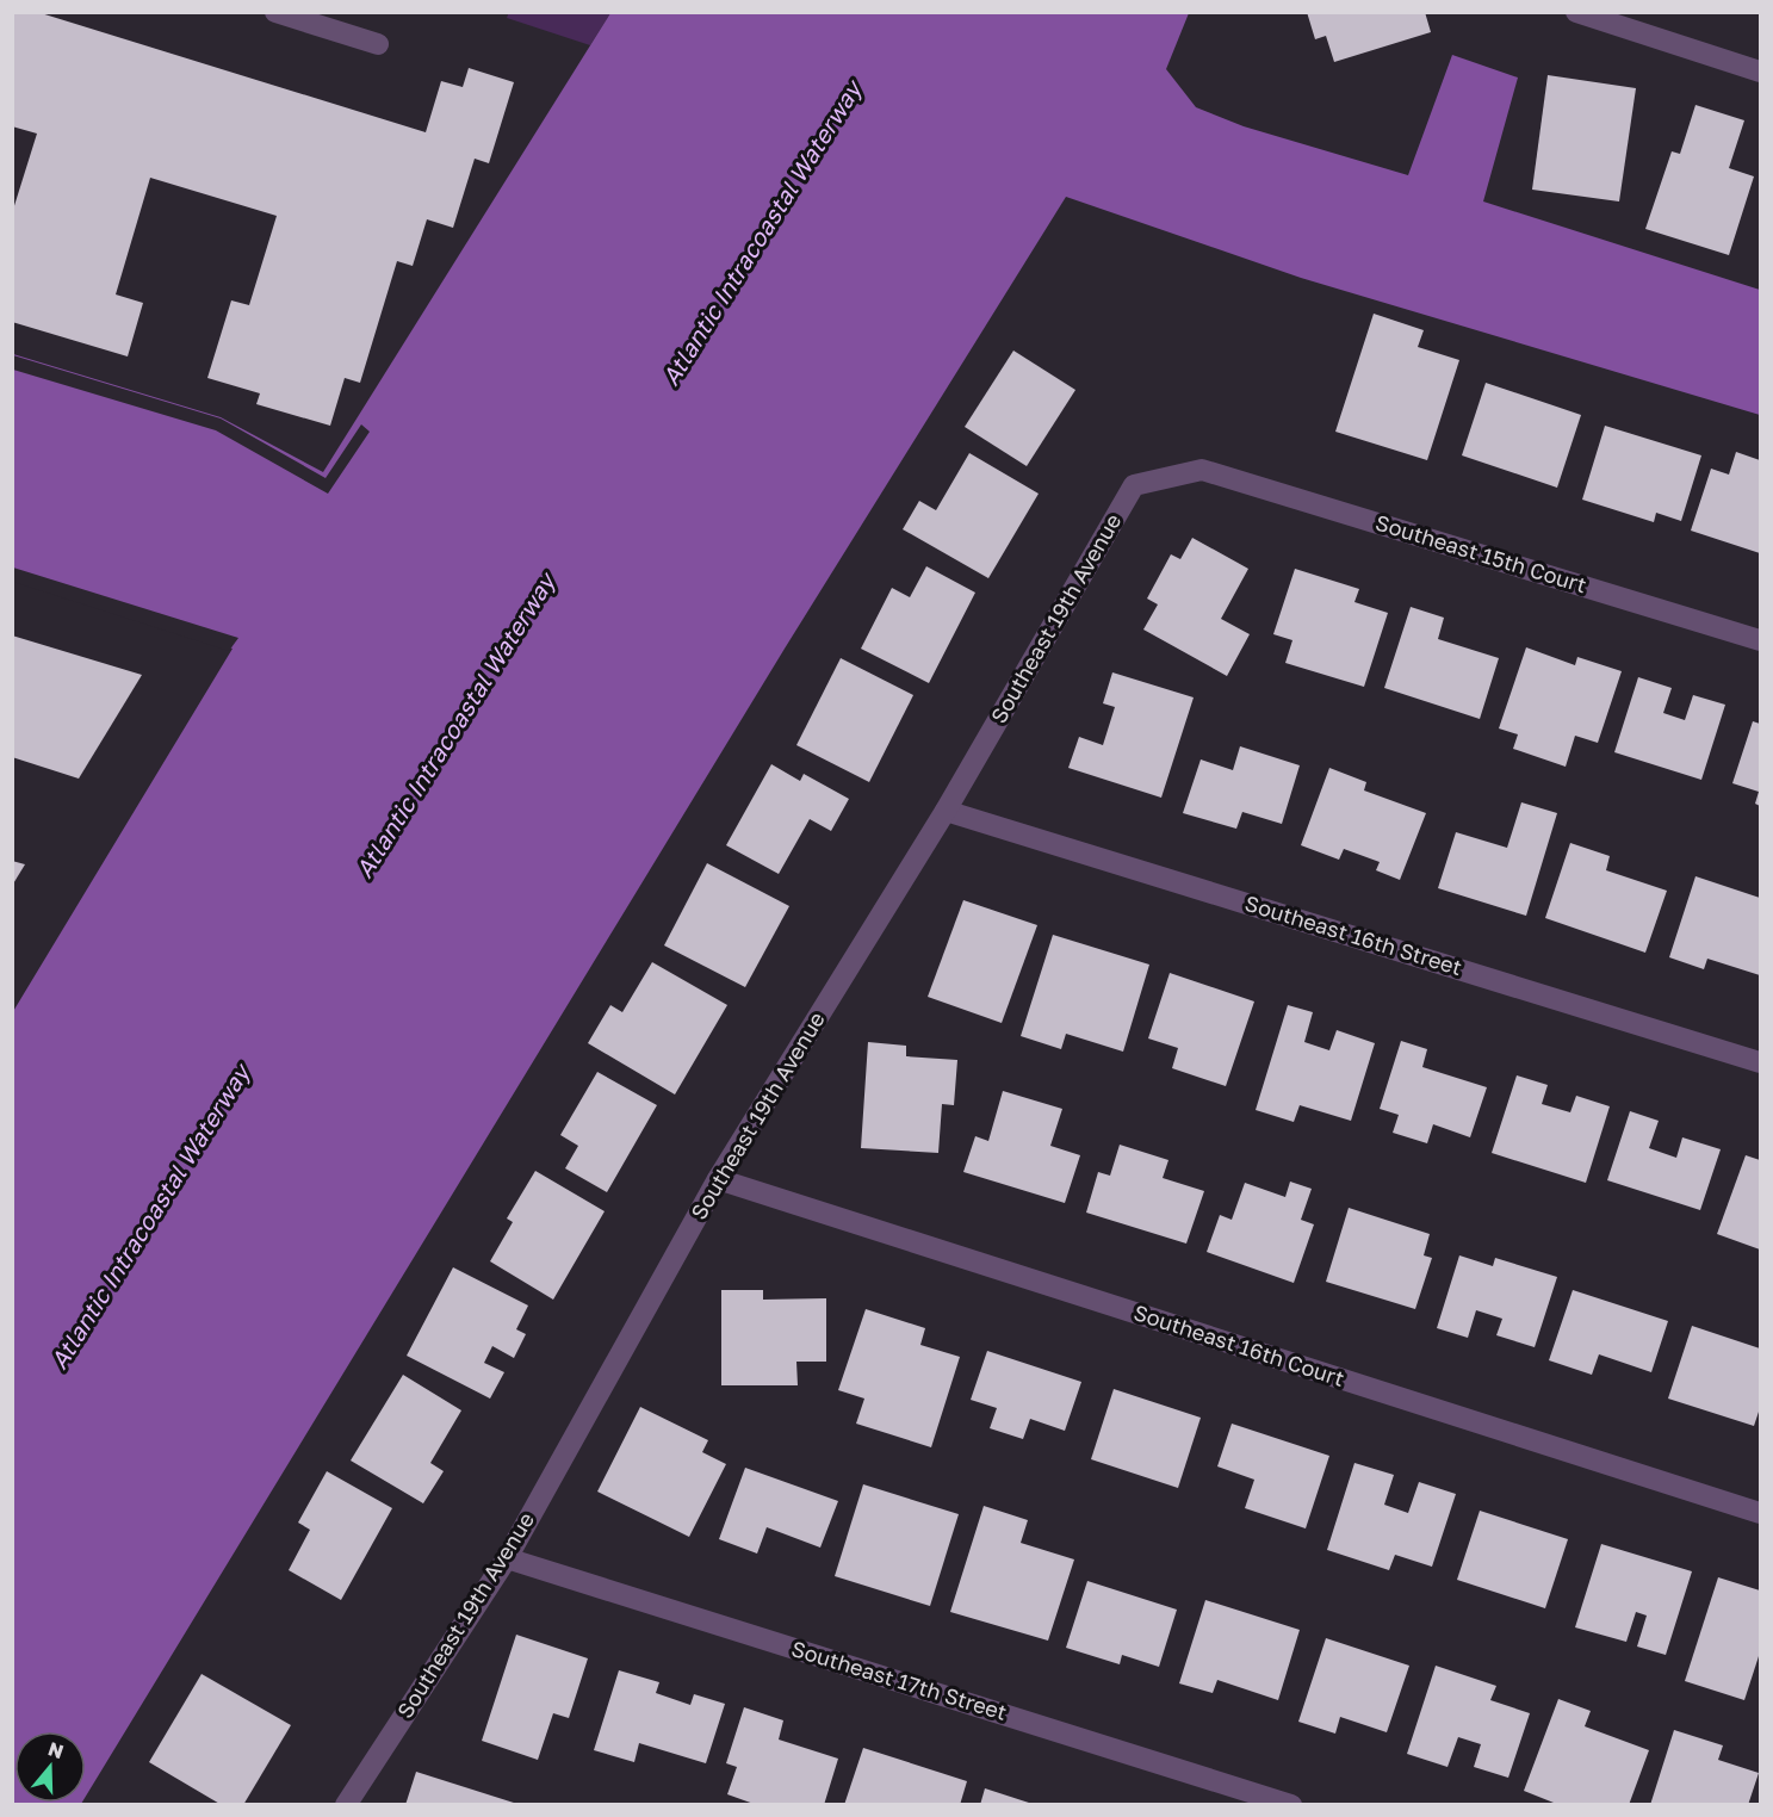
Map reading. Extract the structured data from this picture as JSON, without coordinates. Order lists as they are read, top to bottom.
{
  "streets": {
    "street": [
      "Southeast 15th Court",
      "Southeast 19th Avenue",
      "Southeast 16th Street",
      "Southeast 16th Court",
      "Southeast 17th Street"
    ]
  },
  "crossings": [
    ["Southeast 15th Court", "Southeast 19th Avenue"],
    ["Southeast 19th Avenue", "Southeast 16th Street"],
    ["Southeast 19th Avenue", "Southeast 16th Court"],
    ["Southeast 19th Avenue", "Southeast 17th Street"]
  ],
  "water": ["Atlantic Intracoastal Waterway"],
  "north": "top"
}
